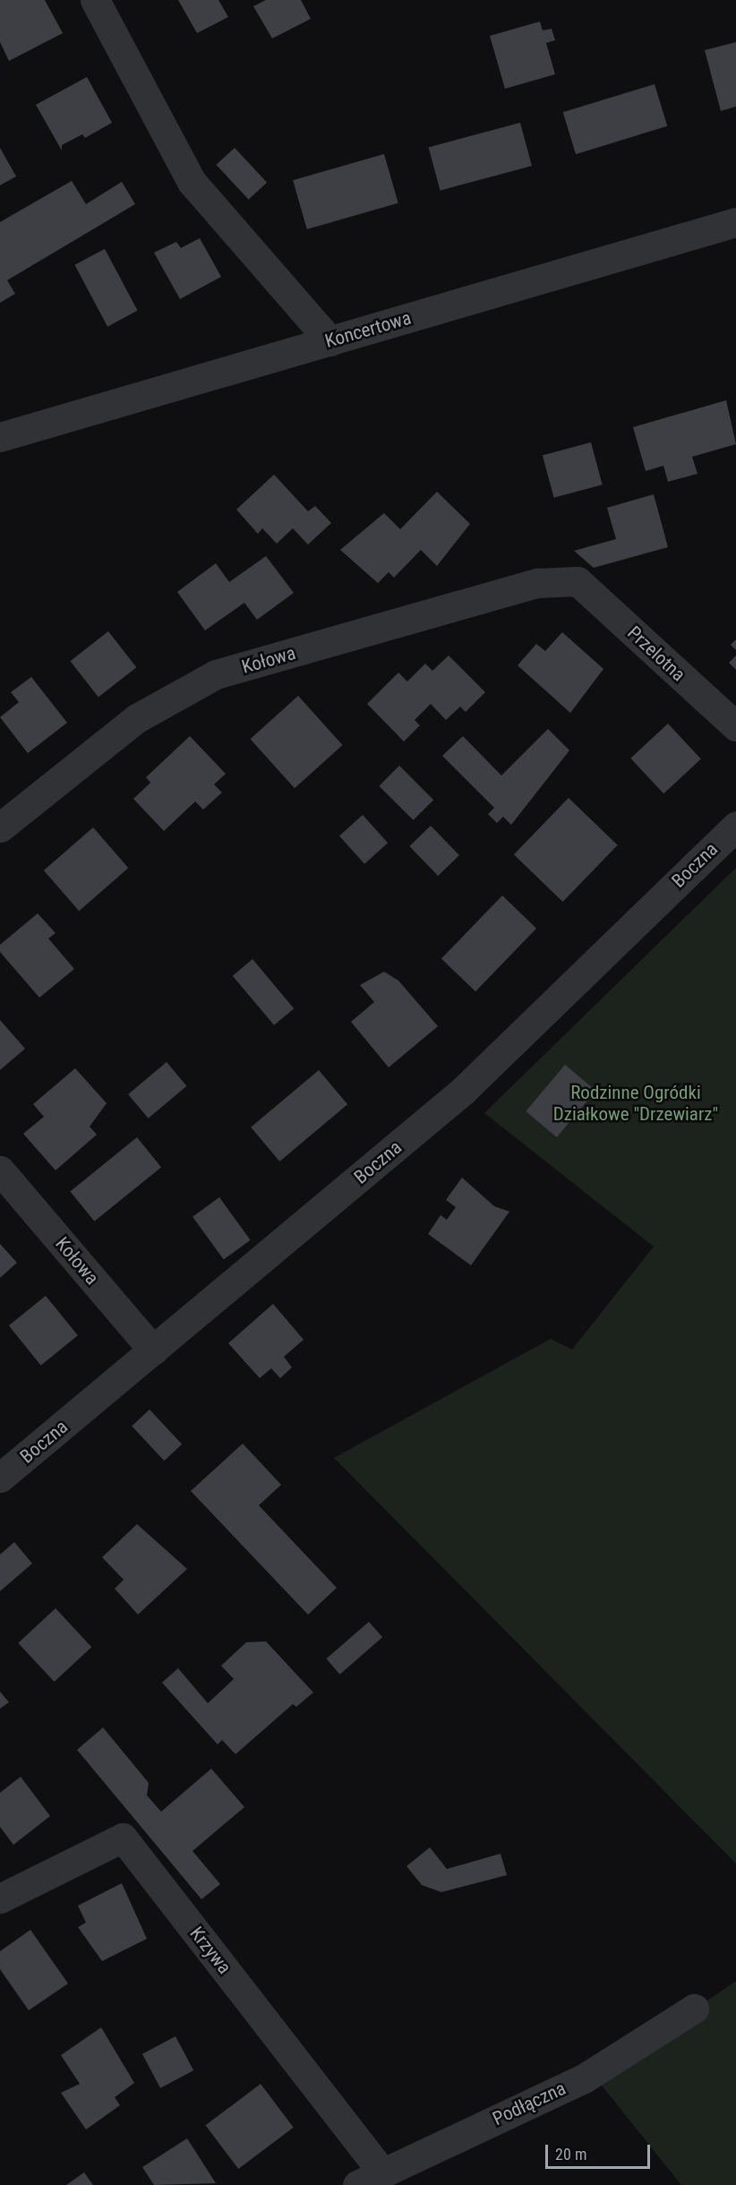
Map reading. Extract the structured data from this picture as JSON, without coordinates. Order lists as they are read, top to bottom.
{
  "streets": {
    "street": [
      "Koncertowa",
      "Przelotna",
      "Kołowa",
      "Boczna",
      "Krzywa",
      "Podłączna"
    ]
  },
  "crossings": [
    ["Przelotna", "Kołowa"],
    ["Kołowa", "Boczna"],
    ["Krzywa", "Podłączna"]
  ],
  "parks": ["Rodzinne Ogródki Działkowe \"Drzewiarz\""],
  "scale_bar": "20 m"
}
